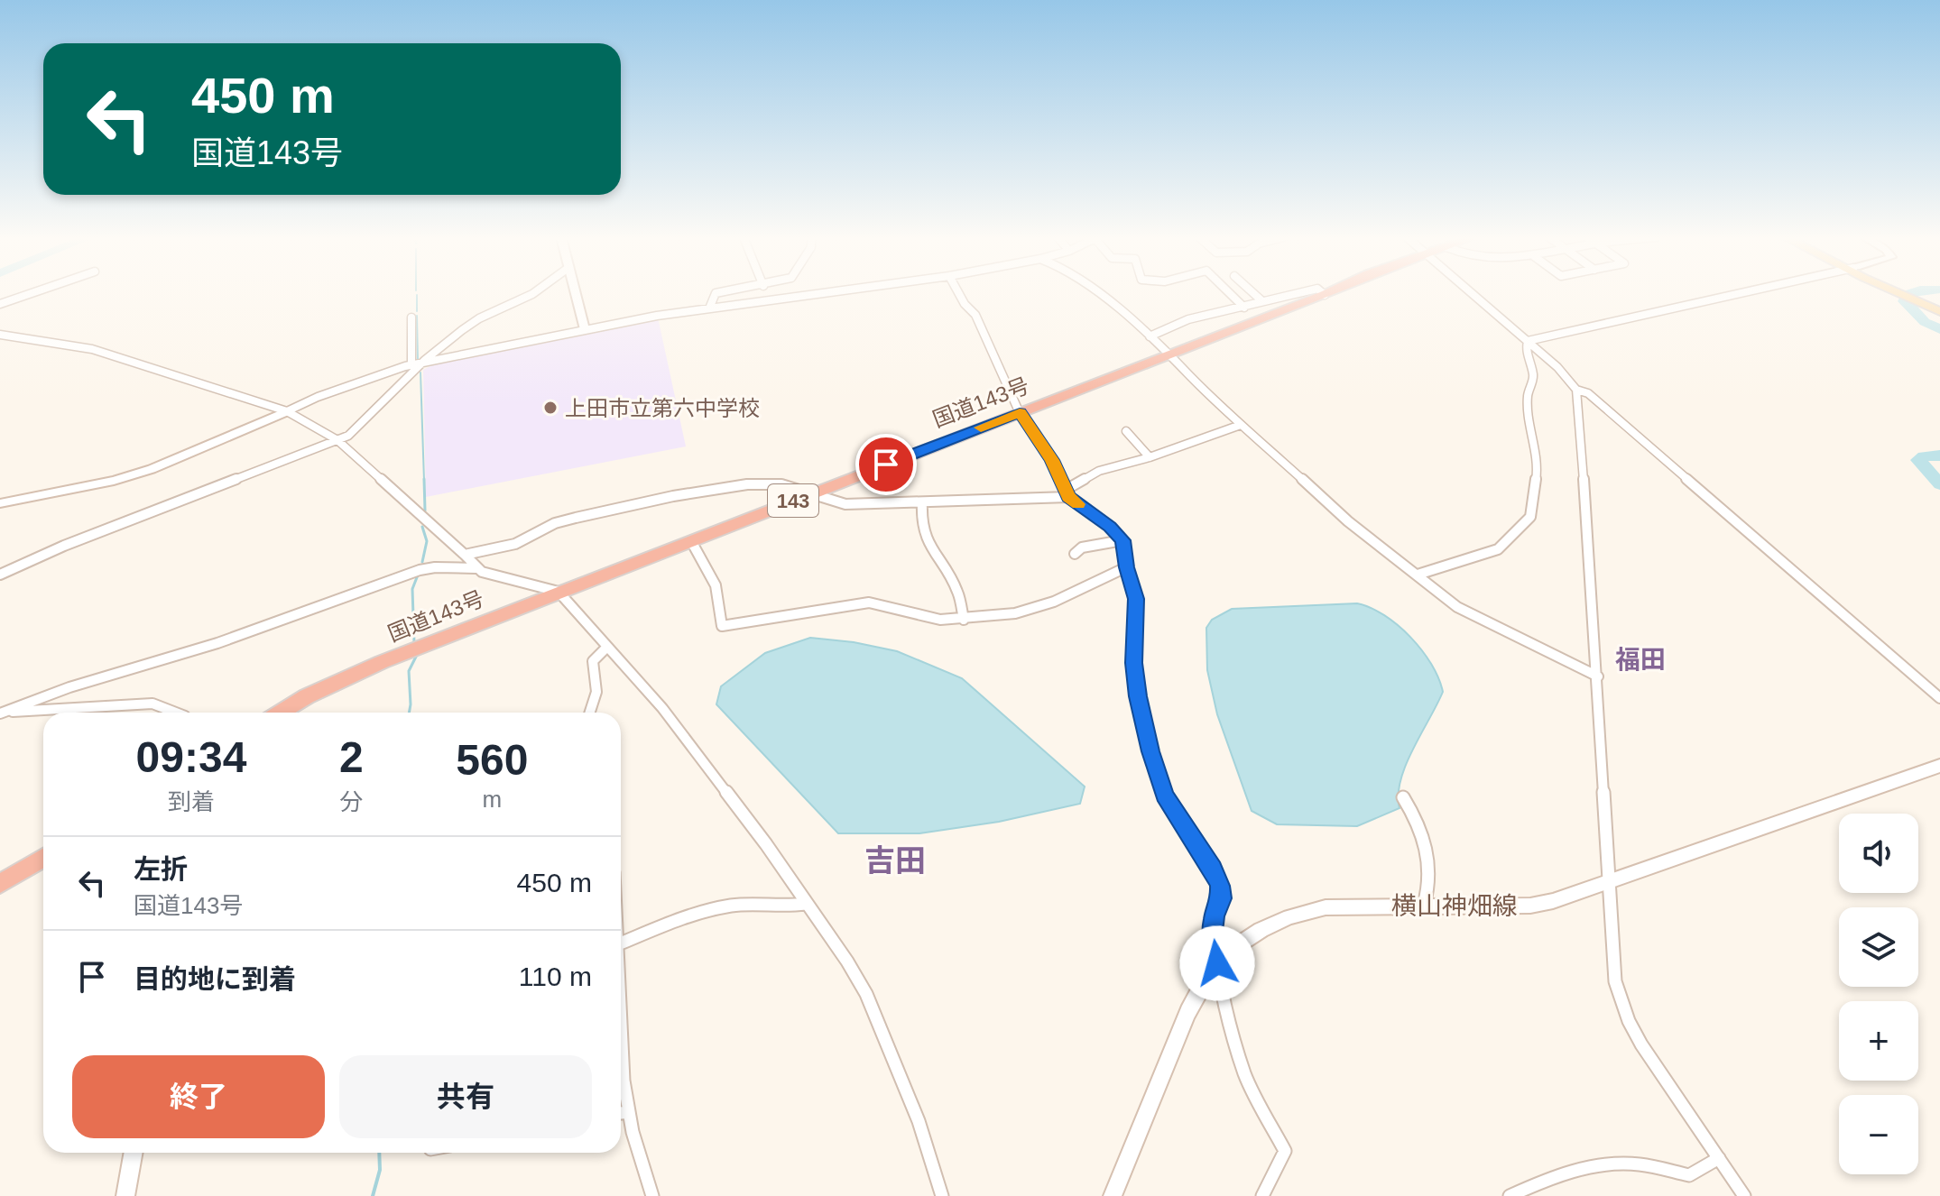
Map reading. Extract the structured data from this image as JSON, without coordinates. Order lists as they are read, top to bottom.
{
  "streets": {
    "highway": ["国道143号", "143"],
    "street": ["横山神畑線"]
  },
  "districts": ["福田", "吉田"],
  "places": ["上田市立第六中学校"],
  "page": {
    "turn": ["450 m", "国道143号"],
    "eta": [
      "09:34",
      "到着",
      "2",
      "分",
      "560",
      "m"
    ],
    "map_buttons": ["+", "−"],
    "list": [
      {
        "name": "左折",
        "note": "国道143号",
        "value": "450 m"
      },
      {
        "name": "目的地に到着",
        "value": "110 m"
      }
    ],
    "buttons": ["終了", "共有"]
  }
}
